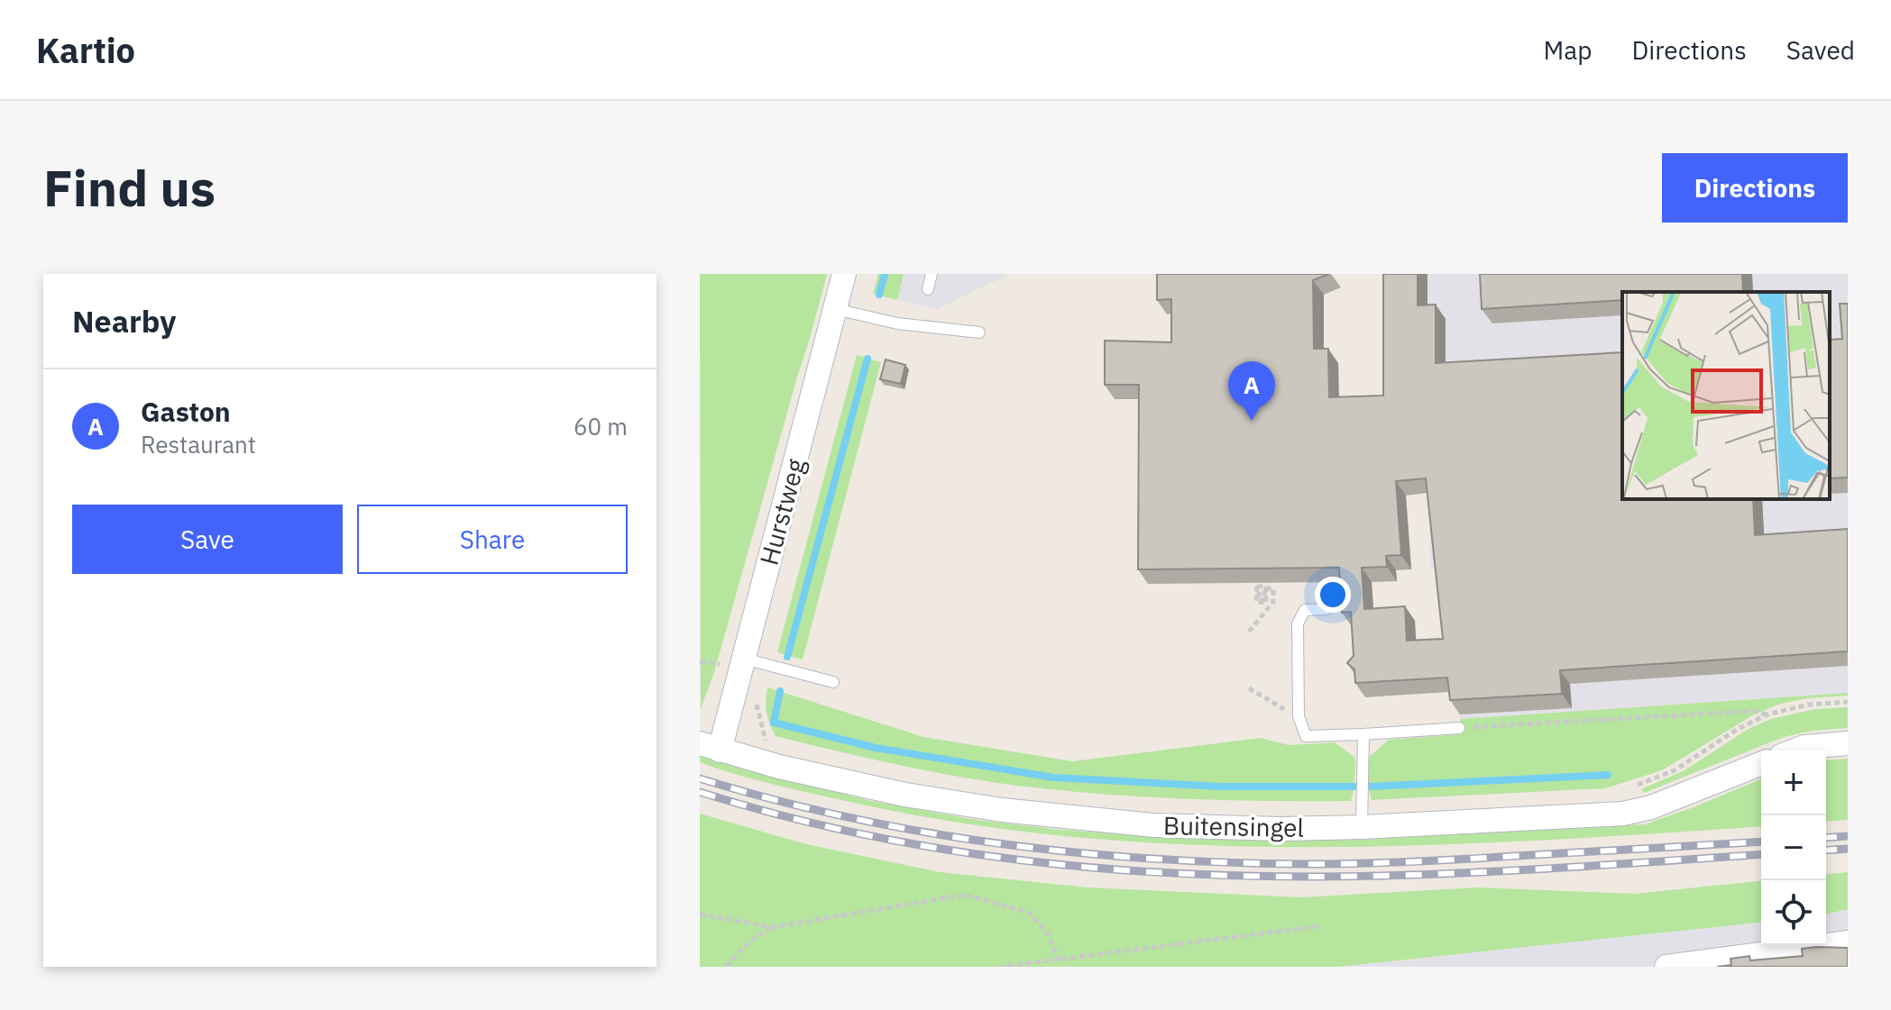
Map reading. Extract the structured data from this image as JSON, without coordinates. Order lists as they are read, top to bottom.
{
  "streets": {
    "street": ["Hurstweg", "Buitensingel"]
  },
  "crossings": [
    ["Hurstweg", "Buitensingel"]
  ],
  "page": {
    "header": "Kartio",
    "nav": ["Map", "Directions", "Saved"],
    "buttons": [
      "Directions",
      ["Save", "Share"]
    ],
    "title": "Find us",
    "heading": "Nearby",
    "pins": "A",
    "list": [
      {
        "mark": "A",
        "name": "Gaston",
        "note": "Restaurant",
        "value": "60 m"
      }
    ],
    "map_buttons": ["+", "−"]
  }
}
